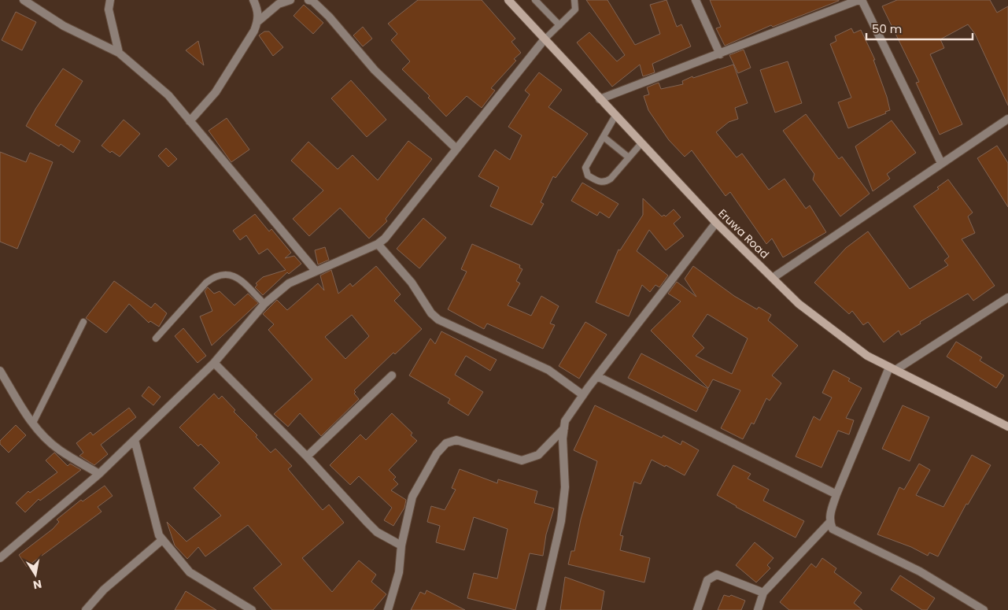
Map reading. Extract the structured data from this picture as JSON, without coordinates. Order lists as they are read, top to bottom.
{
  "streets": {
    "main road": ["Eruwa Road"]
  },
  "scale_bar": "50 m",
  "north": "bottom"
}
